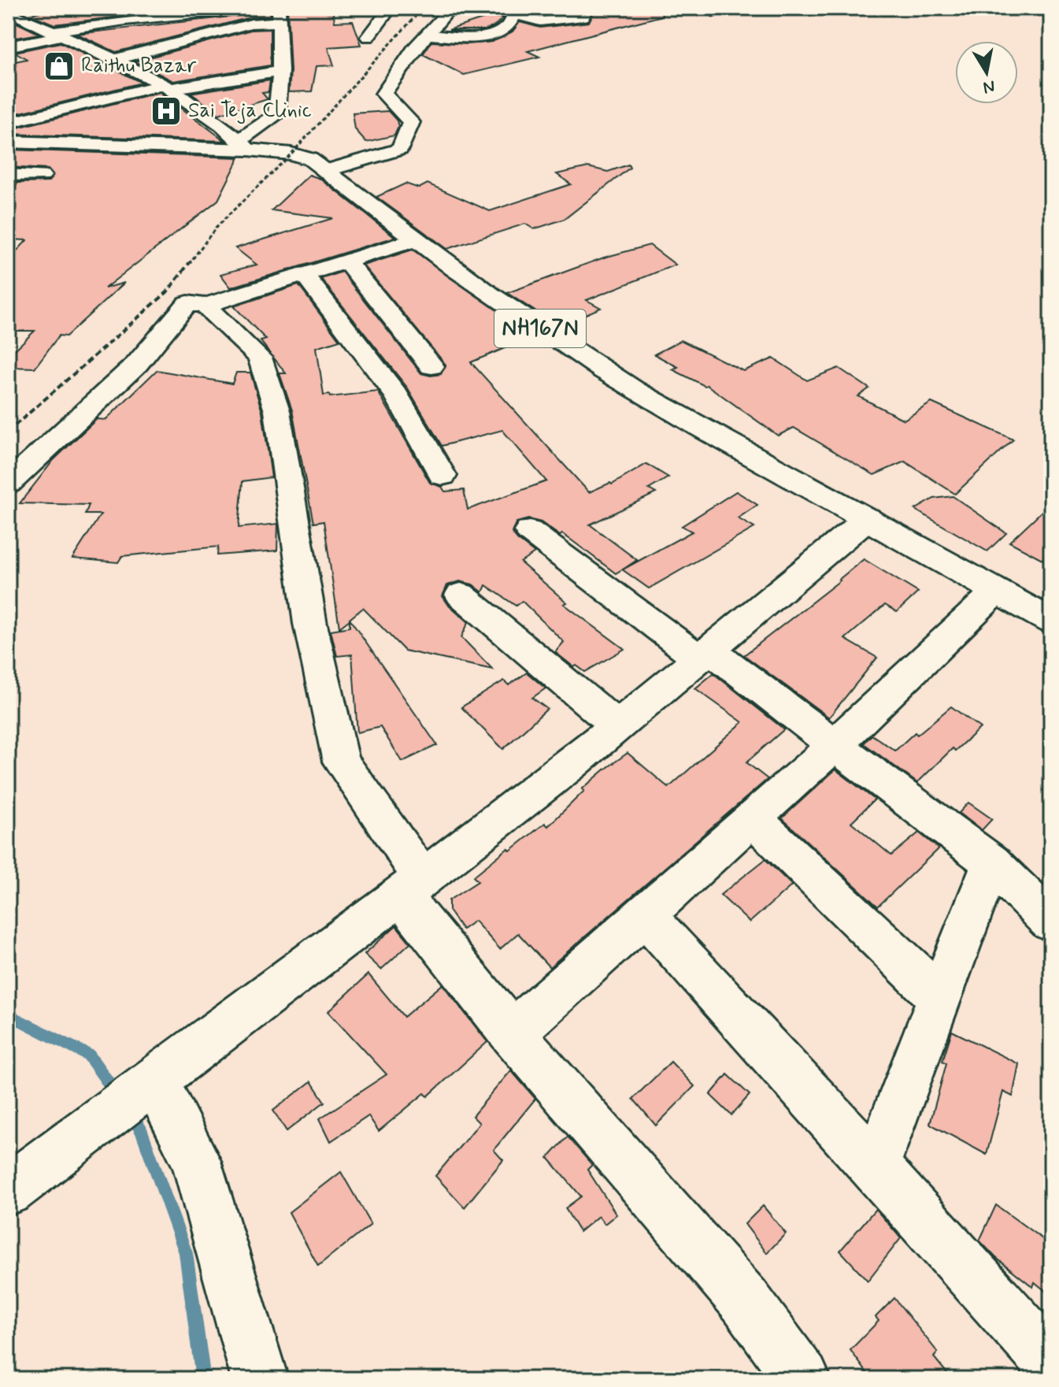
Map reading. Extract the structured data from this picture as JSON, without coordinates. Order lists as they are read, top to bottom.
{
  "streets": {
    "main road": ["NH167N"]
  },
  "places": {
    "shop": ["Raithu Bazar"],
    "hospital": ["Sai Teja Clinic"]
  },
  "north": "bottom"
}
